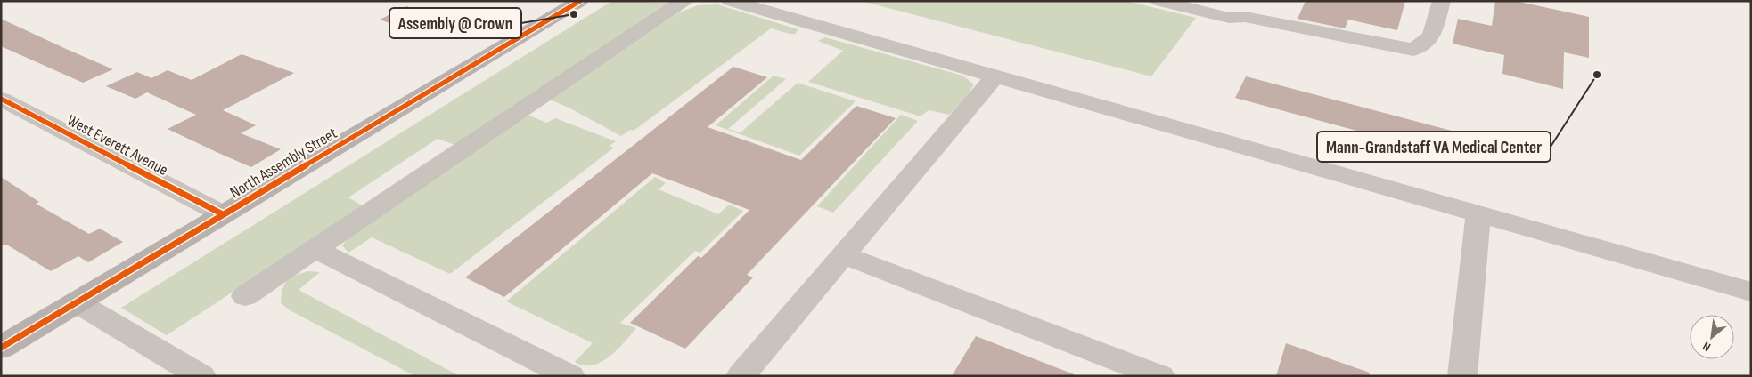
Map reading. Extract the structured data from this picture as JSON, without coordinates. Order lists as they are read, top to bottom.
{
  "streets": {
    "main road": ["North Assembly Street"],
    "street": ["West Everett Avenue"]
  },
  "crossings": [
    ["West Everett Avenue", "North Assembly Street"]
  ],
  "places": ["Assembly @ Crown", "Mann-Grandstaff VA Medical Center"],
  "north": "bottom left"
}
